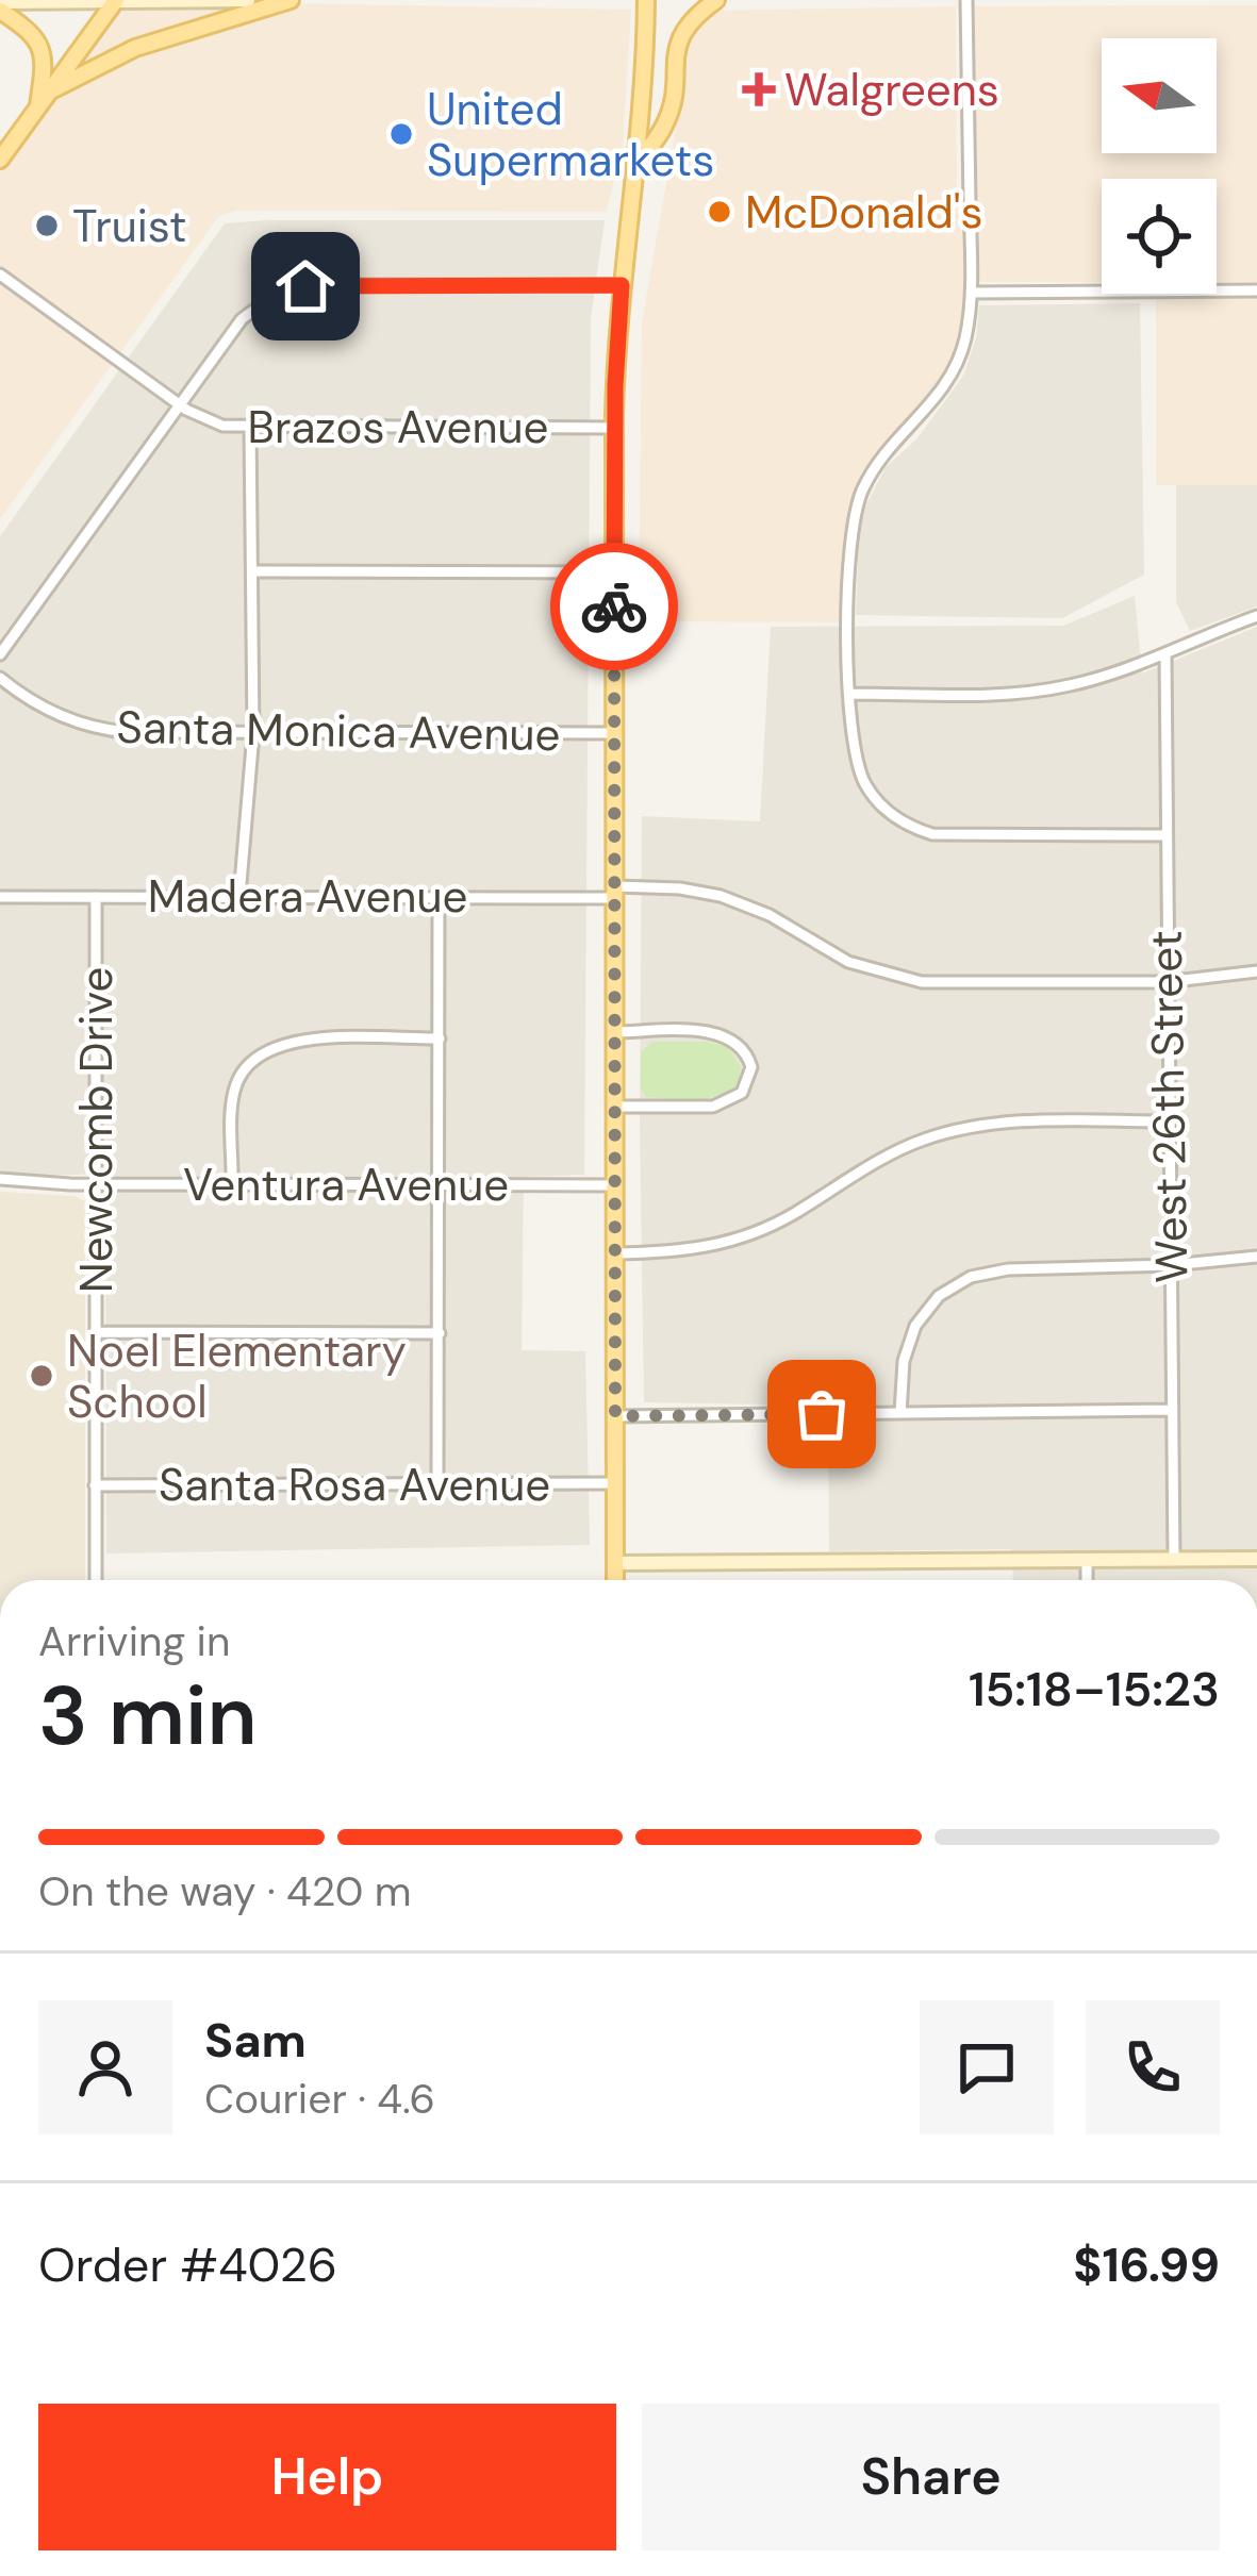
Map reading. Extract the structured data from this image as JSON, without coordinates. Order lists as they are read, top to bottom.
{
  "streets": {
    "street": [
      "Brazos Avenue",
      "Santa Monica Avenue",
      "Madera Avenue",
      "West 26th Street",
      "Newcomb Drive",
      "Ventura Avenue",
      "Santa Rosa Avenue"
    ]
  },
  "crossings": [
    ["Madera Avenue", "West 26th Street"],
    ["Madera Avenue", "Newcomb Drive"],
    ["Newcomb Drive", "Ventura Avenue"],
    ["Newcomb Drive", "Santa Rosa Avenue"]
  ],
  "places": {
    "health": ["Walgreens"],
    "other": [
      "United Supermarkets",
      "McDonald's",
      "Truist",
      "Noel Elementary School"
    ]
  },
  "north": "left",
  "page": {
    "heading": ["3 min", "Arriving in", "15:18–15:23"],
    "panel": [
      "Sam",
      "Courier · 4.6",
      "Order #4026",
      "$16.99"
    ],
    "bar": "On the way · 420 m",
    "buttons": ["Help", "Share"]
  }
}
